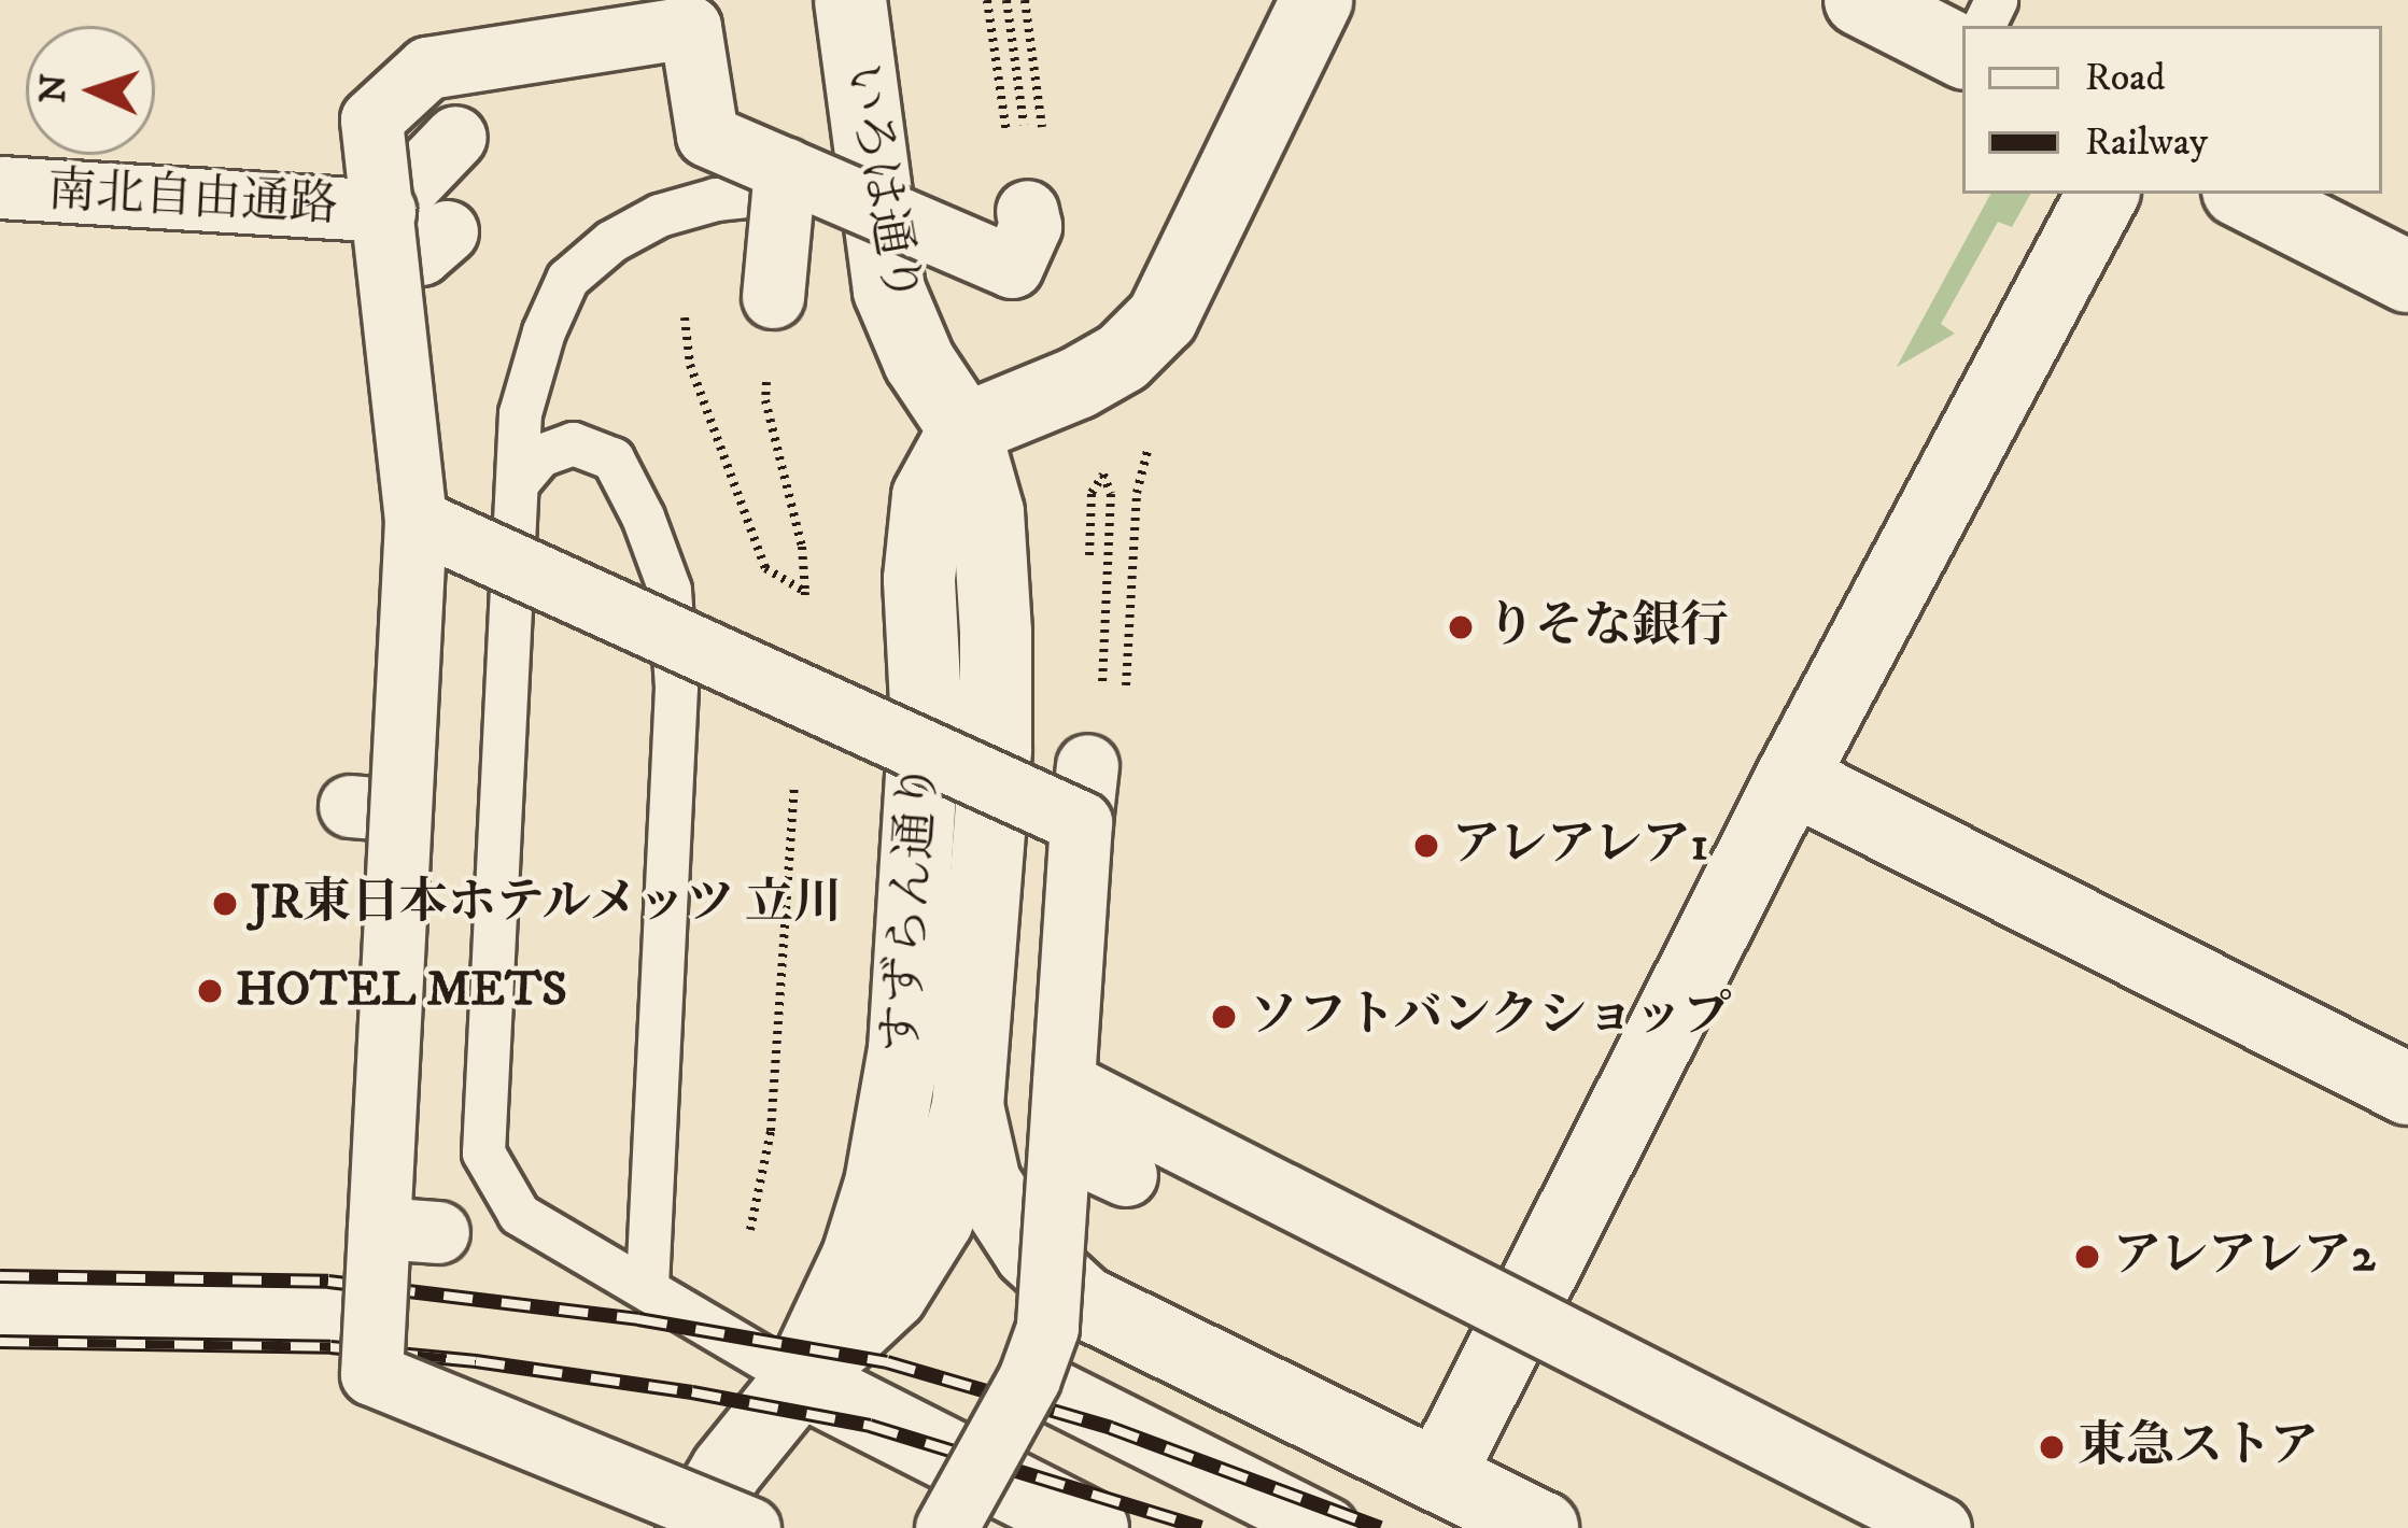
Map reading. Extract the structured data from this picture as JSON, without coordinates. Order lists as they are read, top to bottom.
{
  "streets": {
    "street": ["いろは通り", "南北自由通路", "すずらん通り"]
  },
  "crossings": [
    ["いろは通り", "すずらん通り"]
  ],
  "places": [
    "りそな銀行",
    "アレアレア1",
    "JR東日本ホテルメッツ 立川",
    "HOTEL METS",
    "ソフトバンクショップ",
    "アレアレア2",
    "東急ストア"
  ],
  "legend": ["Road", "Railway"],
  "north": "left"
}
